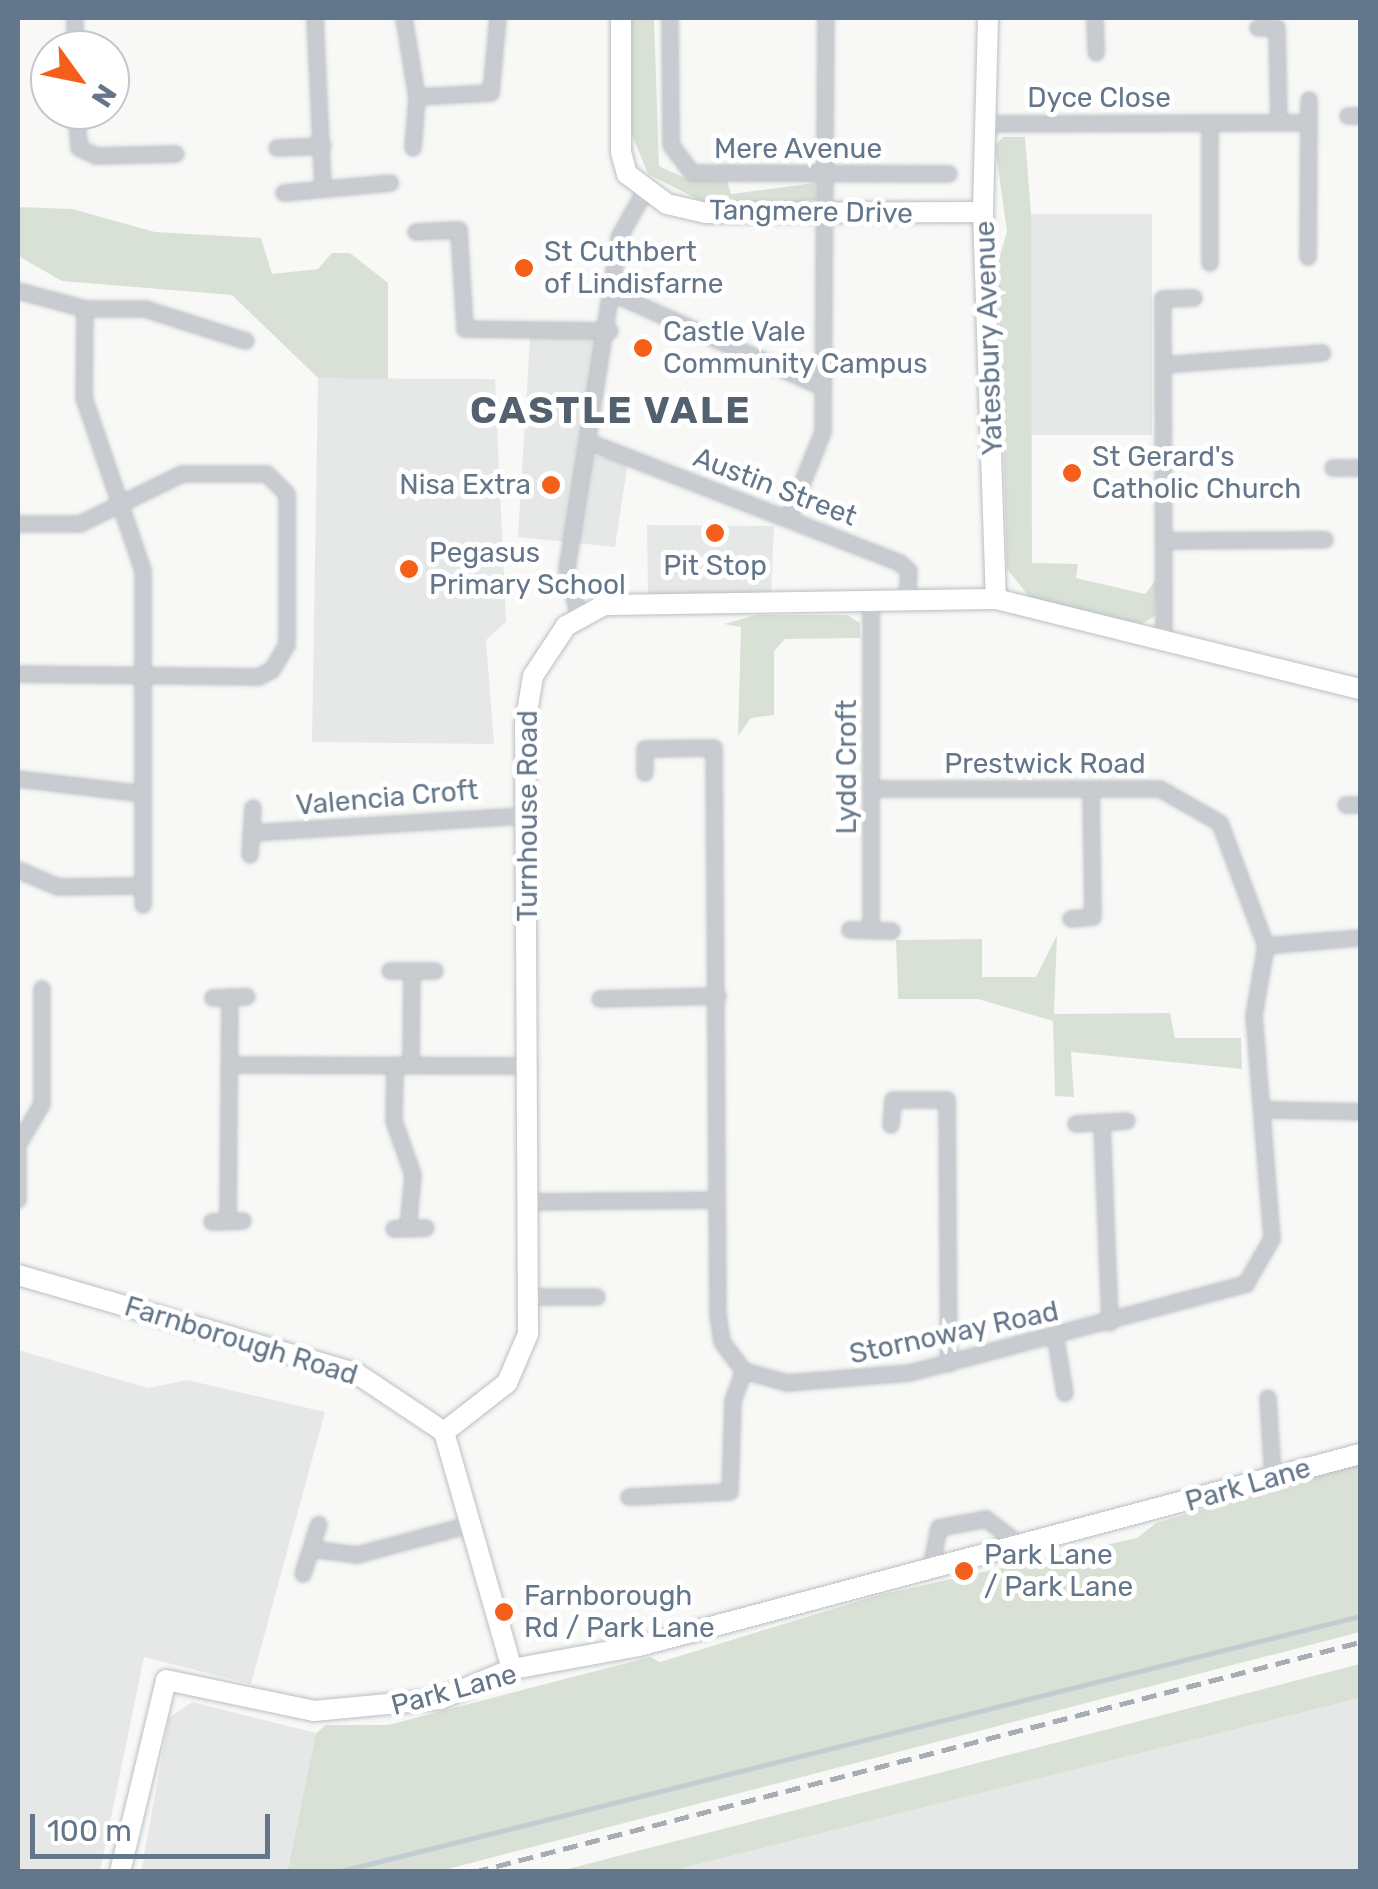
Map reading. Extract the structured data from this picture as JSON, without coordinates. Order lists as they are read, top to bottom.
{
  "streets": {
    "street": [
      "Dyce Close",
      "Mere Avenue",
      "Tangmere Drive",
      "Yatesbury Avenue",
      "Austin Street",
      "Prestwick Road",
      "Lydd Croft",
      "Valencia Croft",
      "Turnhouse Road",
      "Stornoway Road",
      "Farnborough Road",
      "Park Lane"
    ]
  },
  "crossings": [
    ["Dyce Close", "Yatesbury Avenue"],
    ["Tangmere Drive", "Yatesbury Avenue"],
    ["Prestwick Road", "Lydd Croft"],
    ["Prestwick Road", "Stornoway Road"],
    ["Valencia Croft", "Turnhouse Road"],
    ["Turnhouse Road", "Farnborough Road"]
  ],
  "districts": ["CASTLE VALE"],
  "places": [
    "St Cuthbert of Lindisfarne",
    "Castle Vale Community Campus",
    "St Gerard's Catholic Church",
    "Nisa Extra",
    "Pit Stop",
    "Pegasus Primary School",
    "Park Lane / Park Lane",
    "Farnborough Rd / Park Lane"
  ],
  "scale_bar": "100 m",
  "north": "bottom right"
}
